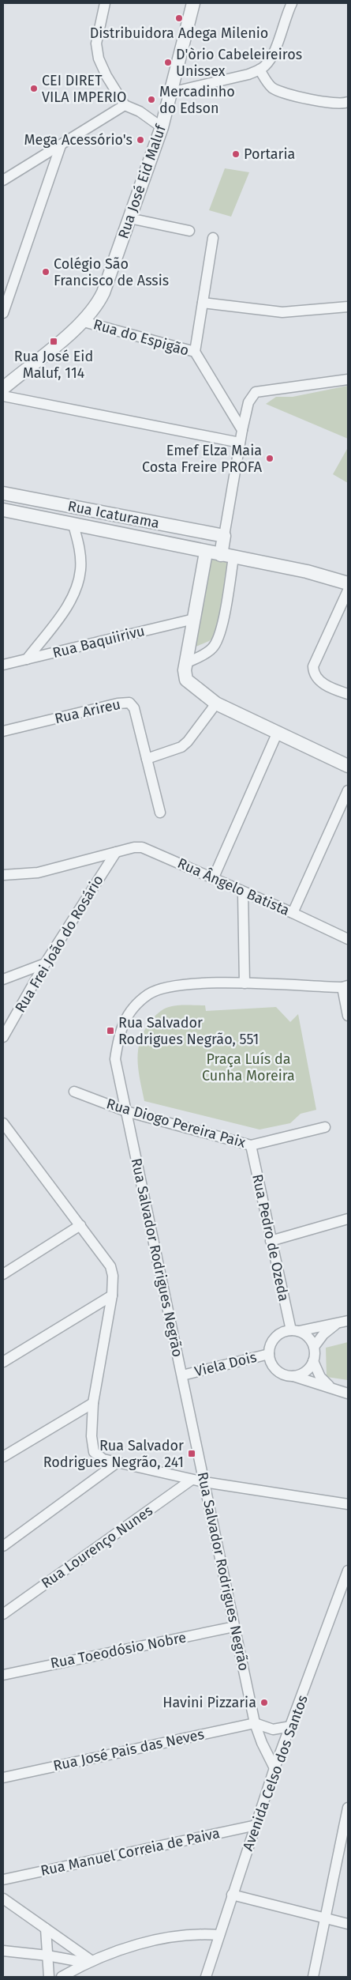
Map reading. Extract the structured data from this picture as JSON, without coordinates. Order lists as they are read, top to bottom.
{
  "streets": {
    "street": [
      "Rua José Eid Maluf",
      "Rua do Espigão",
      "Rua Icaturama",
      "Rua Baquiirivu",
      "Rua Arireu",
      "Rua Ângelo Batista",
      "Rua Frei João do Rosário",
      "Rua Diogo Pereira Paix",
      "Rua Pedro de Ozeda",
      "Rua Salvador Rodrigues Negrão",
      "Viela Dois",
      "Rua Lourenço Nunes",
      "Rua Toeodósio Nobre",
      "Rua José Pais das Neves",
      "Avenida Celso dos Santos",
      "Rua Manuel Correia de Paiva"
    ]
  },
  "crossings": [
    ["Rua José Eid Maluf", "Rua do Espigão"],
    ["Rua Ângelo Batista", "Rua Frei João do Rosário"],
    ["Rua Diogo Pereira Paix", "Rua Pedro de Ozeda"],
    ["Rua Diogo Pereira Paix", "Rua Salvador Rodrigues Negrão"],
    ["Rua Pedro de Ozeda", "Viela Dois"],
    ["Rua Salvador Rodrigues Negrão", "Viela Dois"],
    ["Rua Salvador Rodrigues Negrão", "Rua Toeodósio Nobre"],
    ["Rua Salvador Rodrigues Negrão", "Rua José Pais das Neves"],
    ["Rua Salvador Rodrigues Negrão", "Avenida Celso dos Santos"],
    ["Avenida Celso dos Santos", "Rua Manuel Correia de Paiva"]
  ],
  "parks": ["Praça Luís da Cunha Moreira"],
  "places": {
    "other": [
      "Distribuidora Adega Milenio",
      "D'òrio Cabeleireiros Unissex",
      "CEI DIRET VILA IMPERIO",
      "Mercadinho do Edson",
      "Mega Acessório's",
      "Portaria",
      "Colégio São Francisco de Assis",
      "Emef Elza Maia Costa Freire PROFA",
      "Havini Pizzaria"
    ],
    "transit": ["Rua José Eid Maluf, 114", "Rua Salvador Rodrigues Negrão, 551", "Rua Salvador Rodrigues Negrão, 241"]
  }
}
